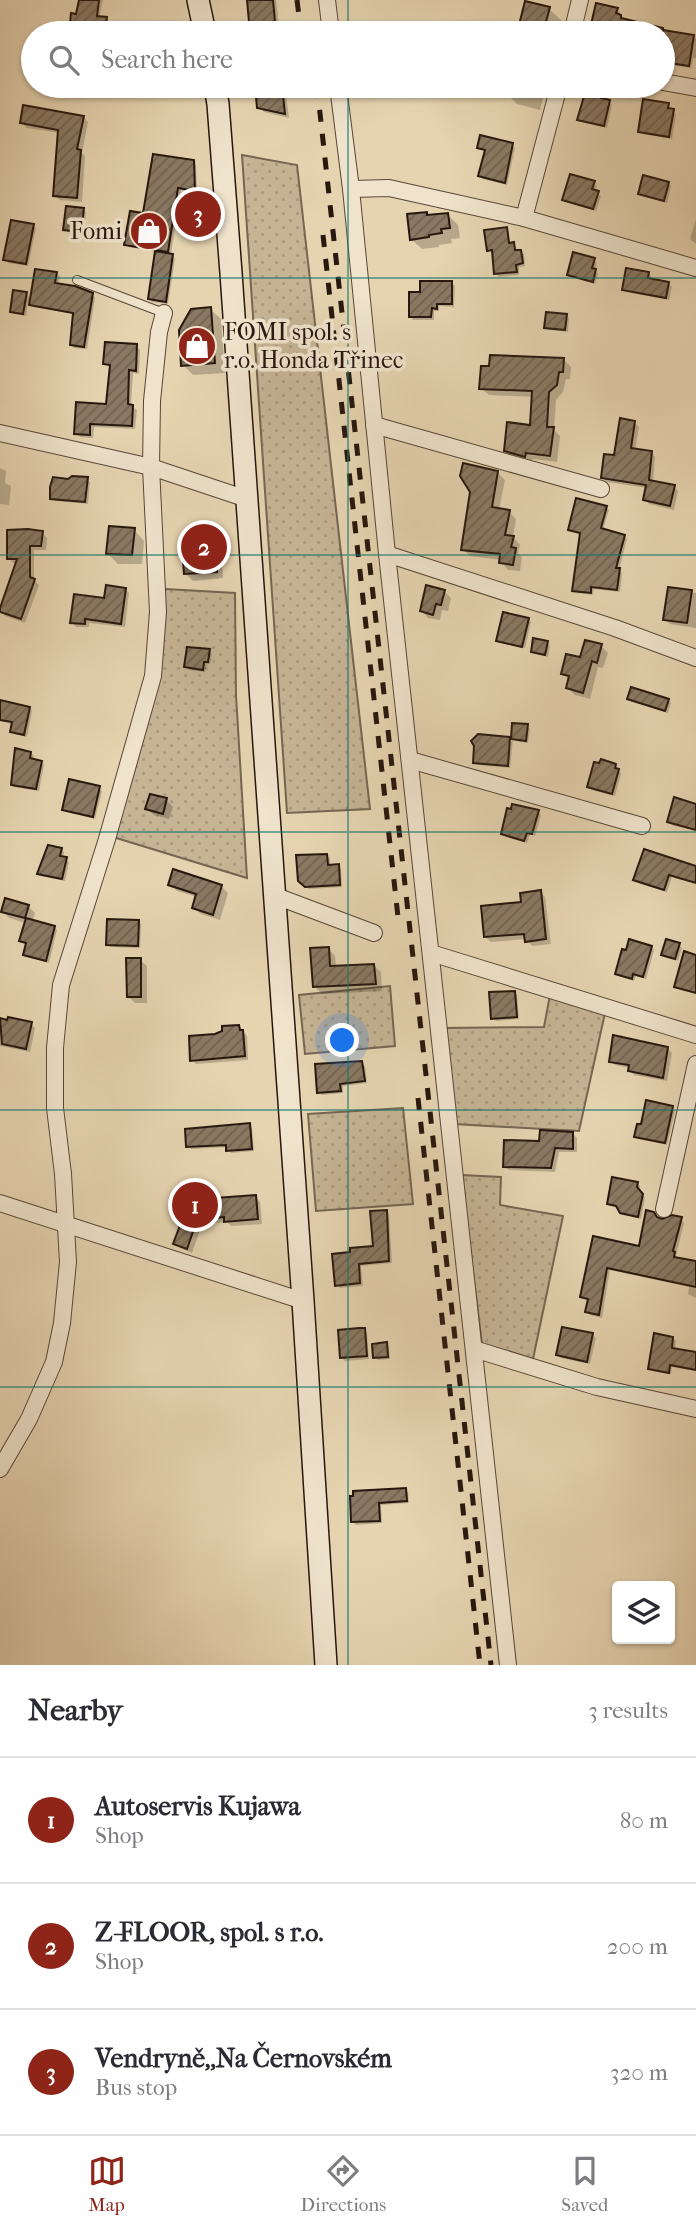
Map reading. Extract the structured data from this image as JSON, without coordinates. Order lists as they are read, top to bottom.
{
  "places": {
    "shop": ["Fomi", "FOMI spol. s r.o. Honda Třinec"]
  },
  "page": {
    "search": "Search here",
    "pins": ["3", "2", "1"],
    "heading": ["Nearby", "3 results"],
    "list": [
      {
        "mark": "1",
        "name": "Autoservis Kujawa",
        "note": "Shop",
        "value": "80 m"
      },
      {
        "mark": "2",
        "name": "Z-FLOOR, spol. s r.o.",
        "note": "Shop",
        "value": "200 m"
      },
      {
        "mark": "3",
        "name": "Vendryně,,Na Černovském",
        "note": "Bus stop",
        "value": "320 m"
      }
    ],
    "nav": ["Map", "Directions", "Saved"]
  }
}
